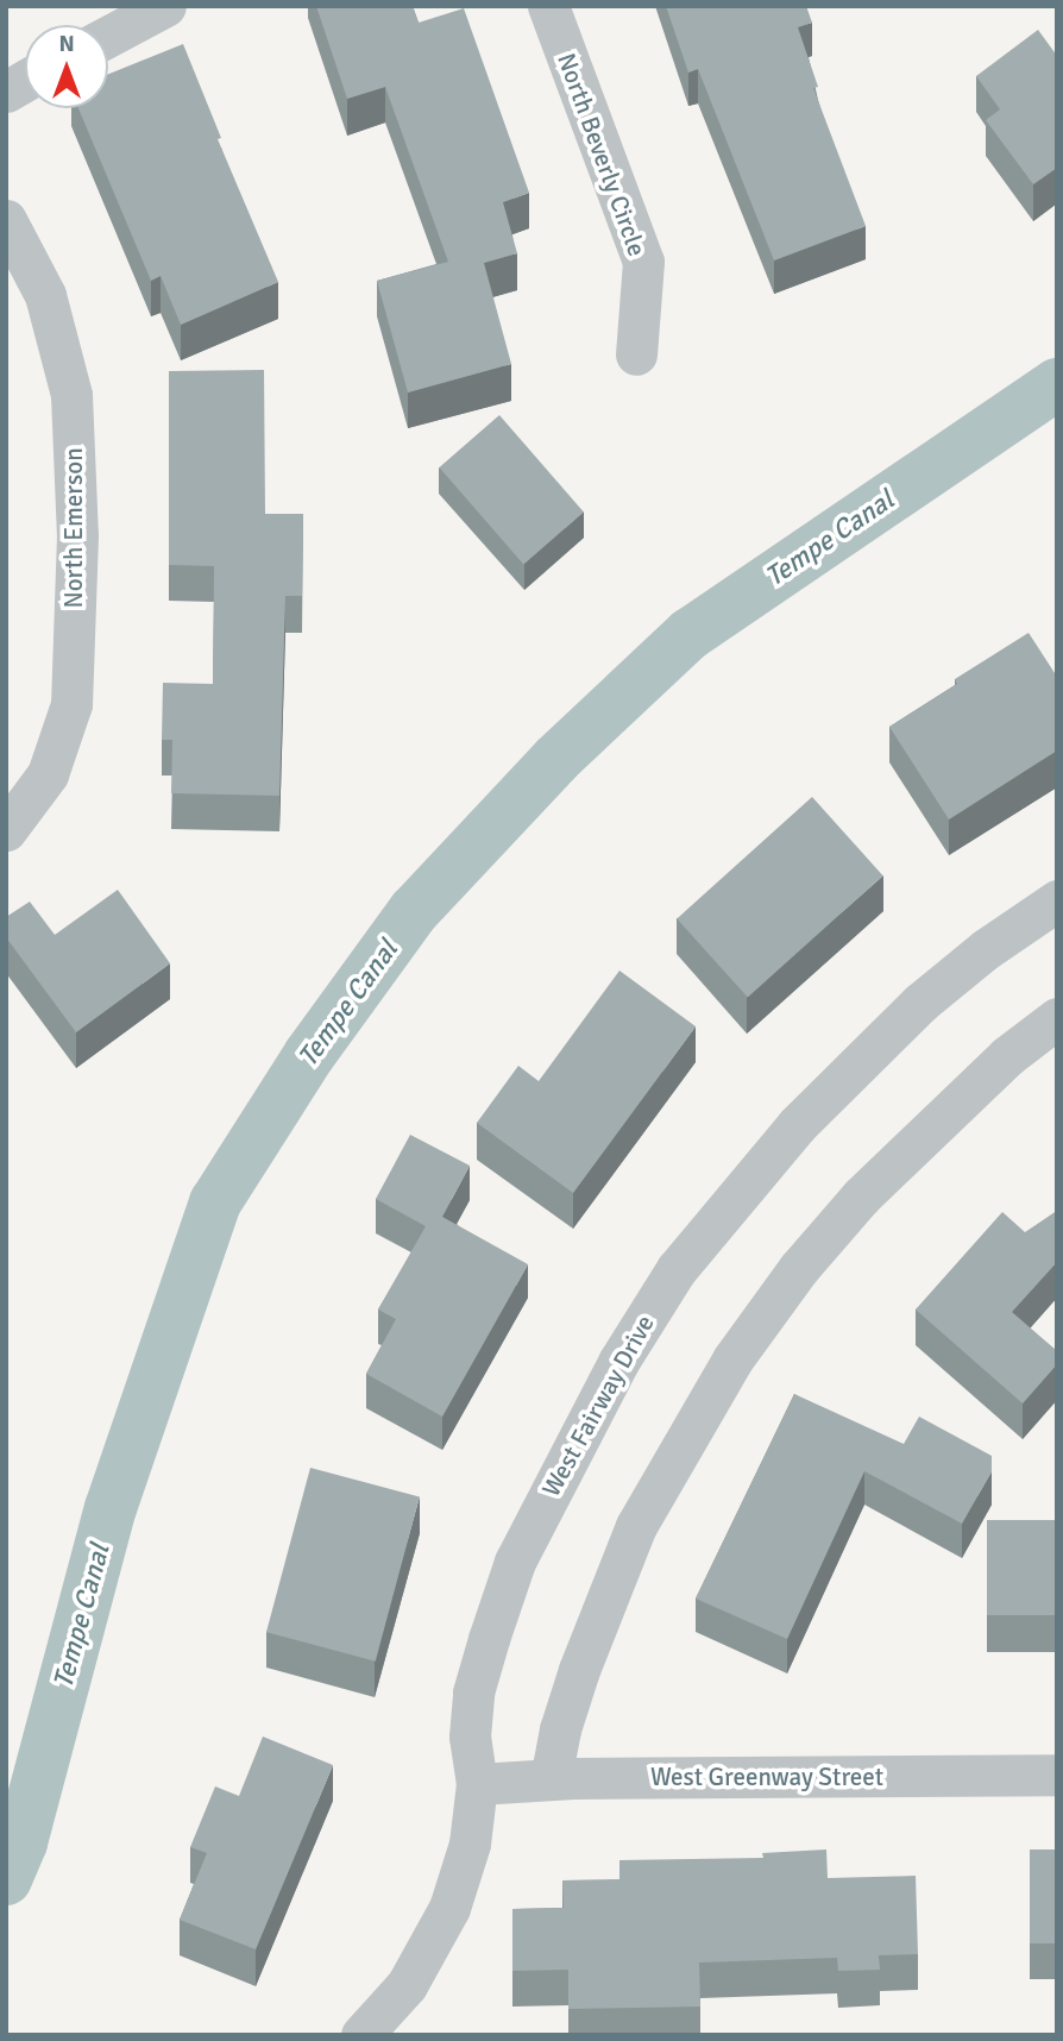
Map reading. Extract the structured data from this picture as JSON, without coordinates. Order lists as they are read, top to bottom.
{
  "streets": {
    "street": [
      "North Beverly Circle",
      "North Emerson",
      "West Fairway Drive",
      "West Greenway Street"
    ]
  },
  "crossings": [
    ["West Fairway Drive", "West Greenway Street"]
  ],
  "water": ["Tempe Canal"],
  "north": "top"
}
